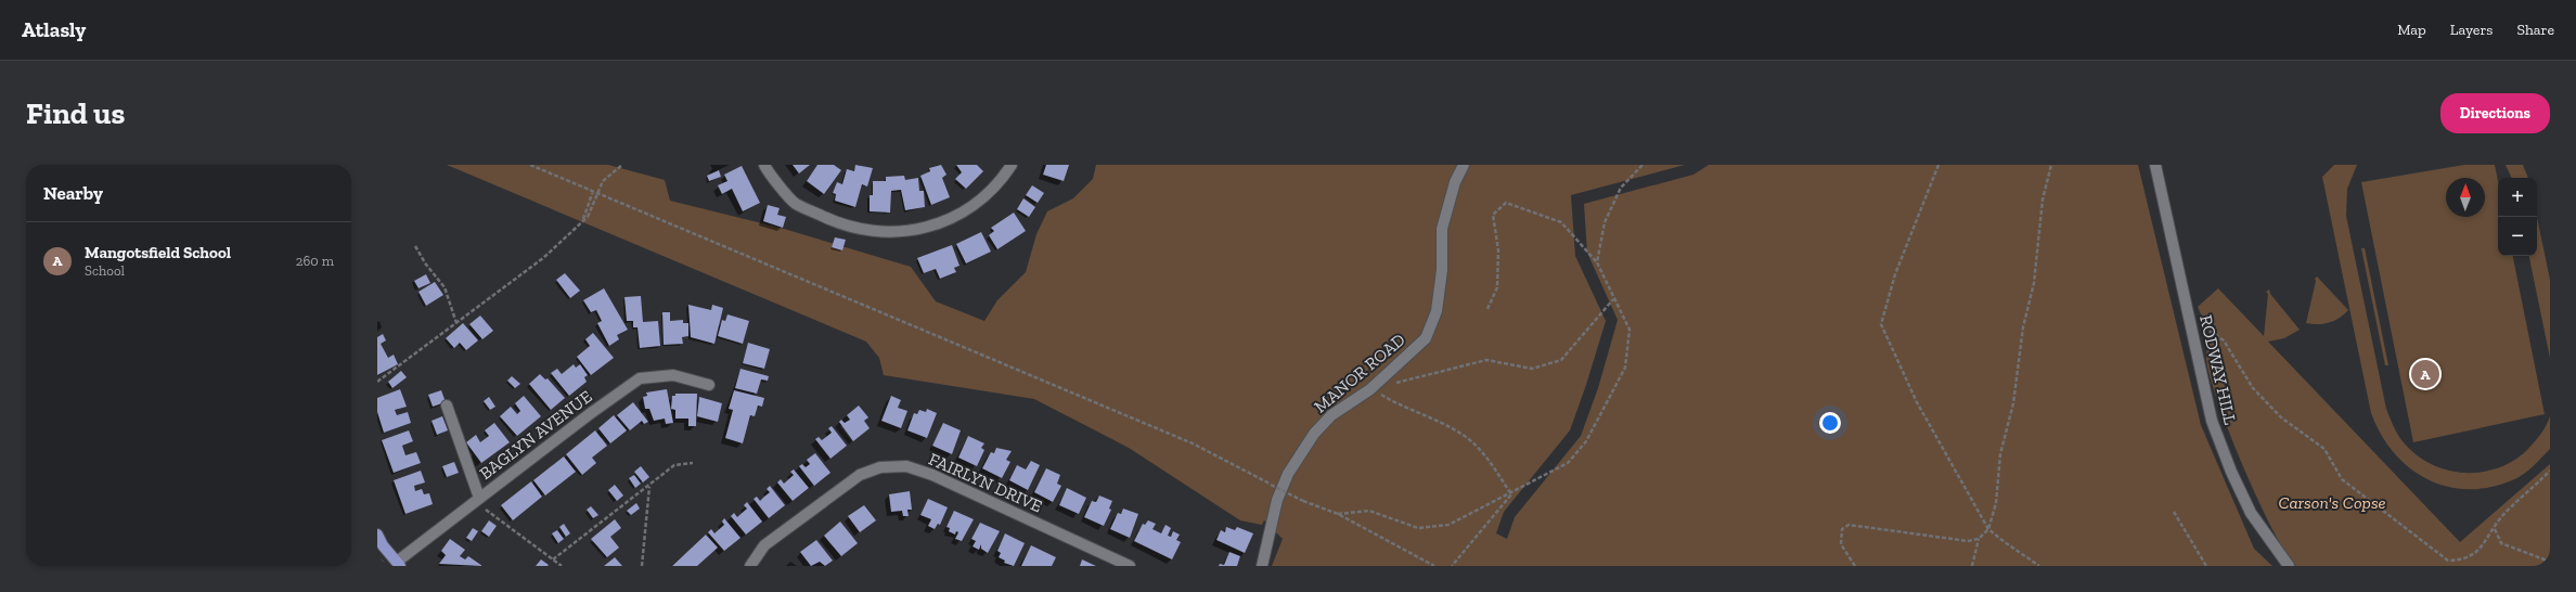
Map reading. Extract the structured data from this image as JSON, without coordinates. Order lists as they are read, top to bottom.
{
  "streets": {
    "street": [
      "RODWAY HILL",
      "MANOR ROAD",
      "BAGLYN AVENUE",
      "FAIRLYN DRIVE"
    ]
  },
  "parks": ["Carson's Copse"],
  "north": "top",
  "page": {
    "header": "Atlasly",
    "nav": ["Map", "Layers", "Share"],
    "buttons": "Directions",
    "title": "Find us",
    "heading": "Nearby",
    "map_buttons": ["+", "−"],
    "list": [
      {
        "mark": "A",
        "name": "Mangotsfield School",
        "note": "School",
        "value": "260 m"
      }
    ],
    "pins": "A"
  }
}
